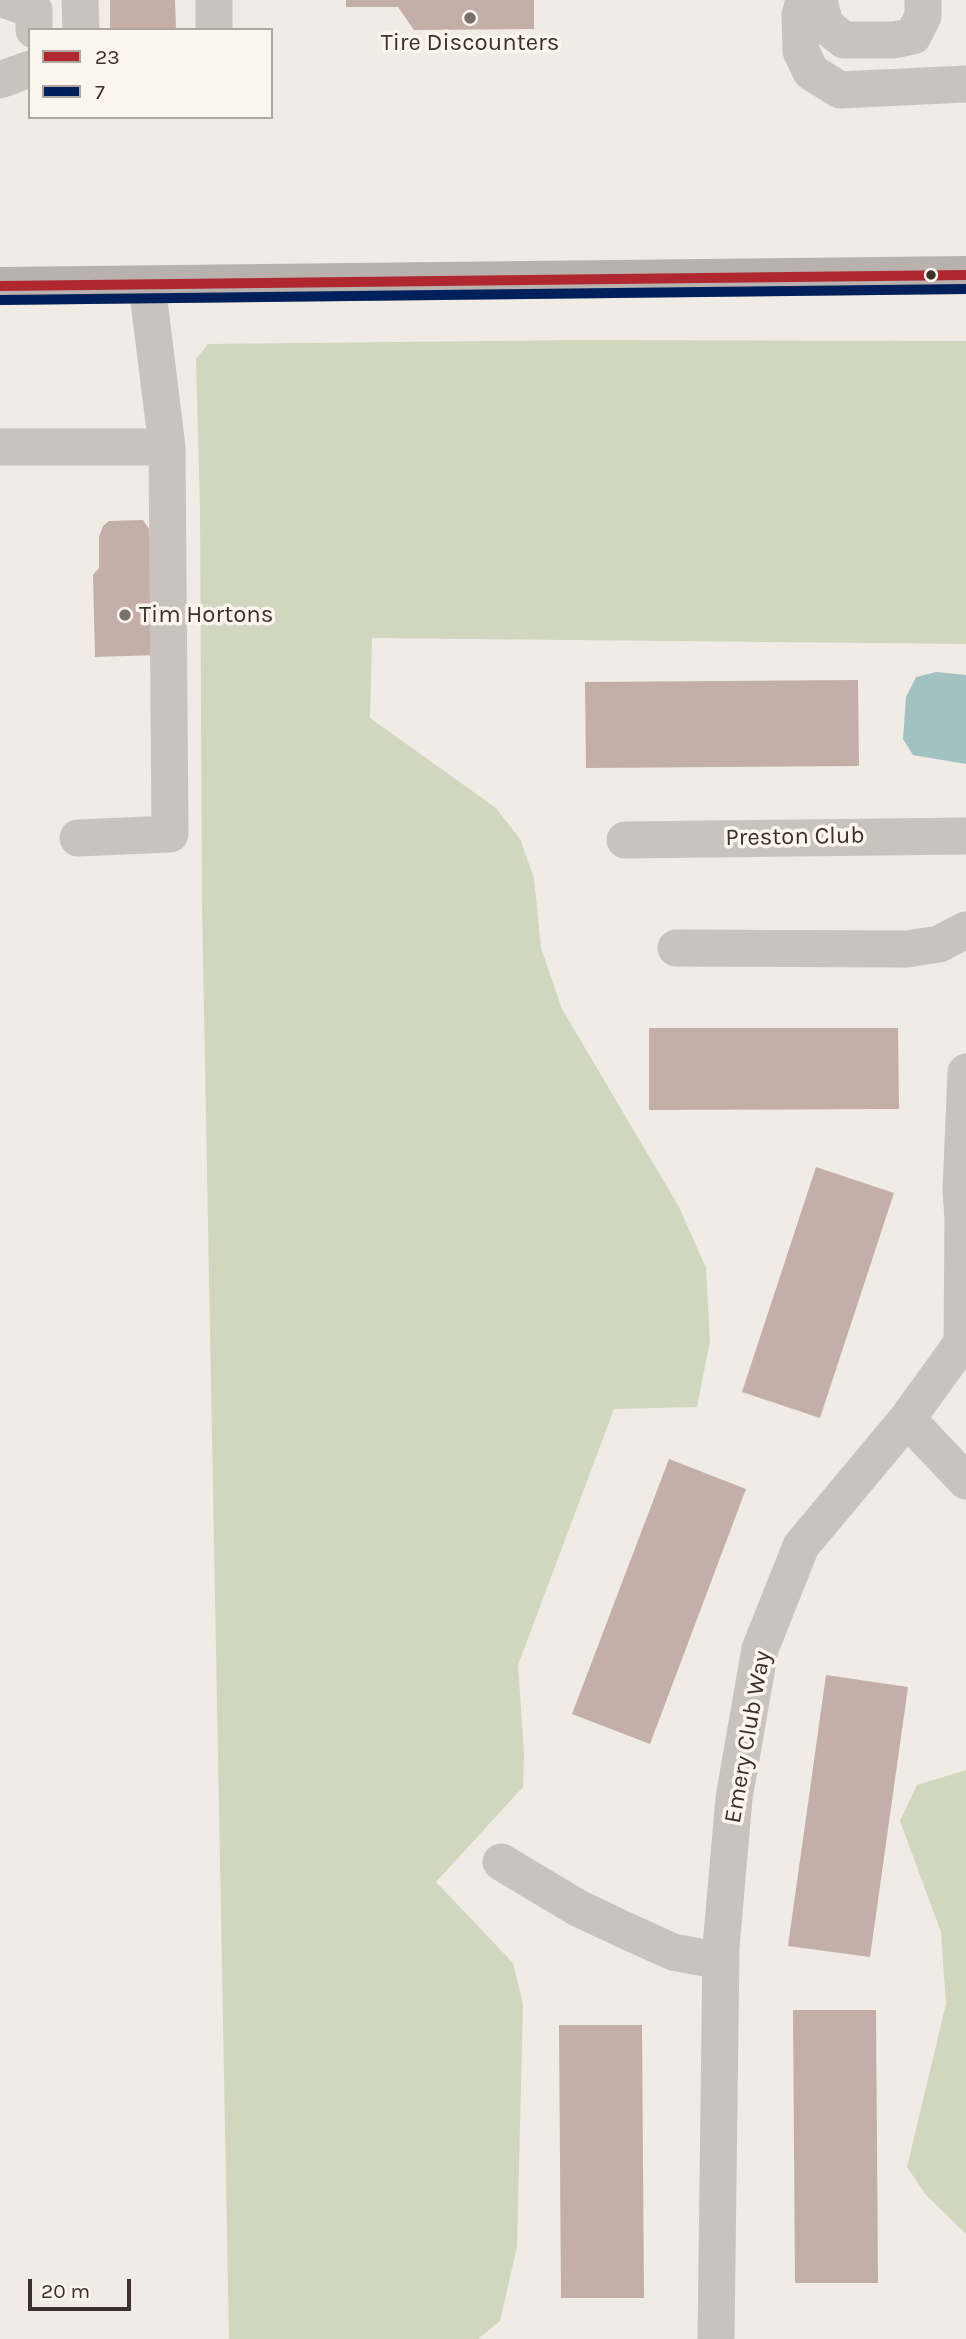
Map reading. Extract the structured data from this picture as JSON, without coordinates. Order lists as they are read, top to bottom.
{
  "streets": {
    "street": ["Preston Club", "Emery Club Way"]
  },
  "places": ["Tire Discounters", "Tim Hortons"],
  "lines": ["transit line 23", "transit line 7"],
  "legend": ["23", "7"],
  "scale_bar": "20 m"
}
